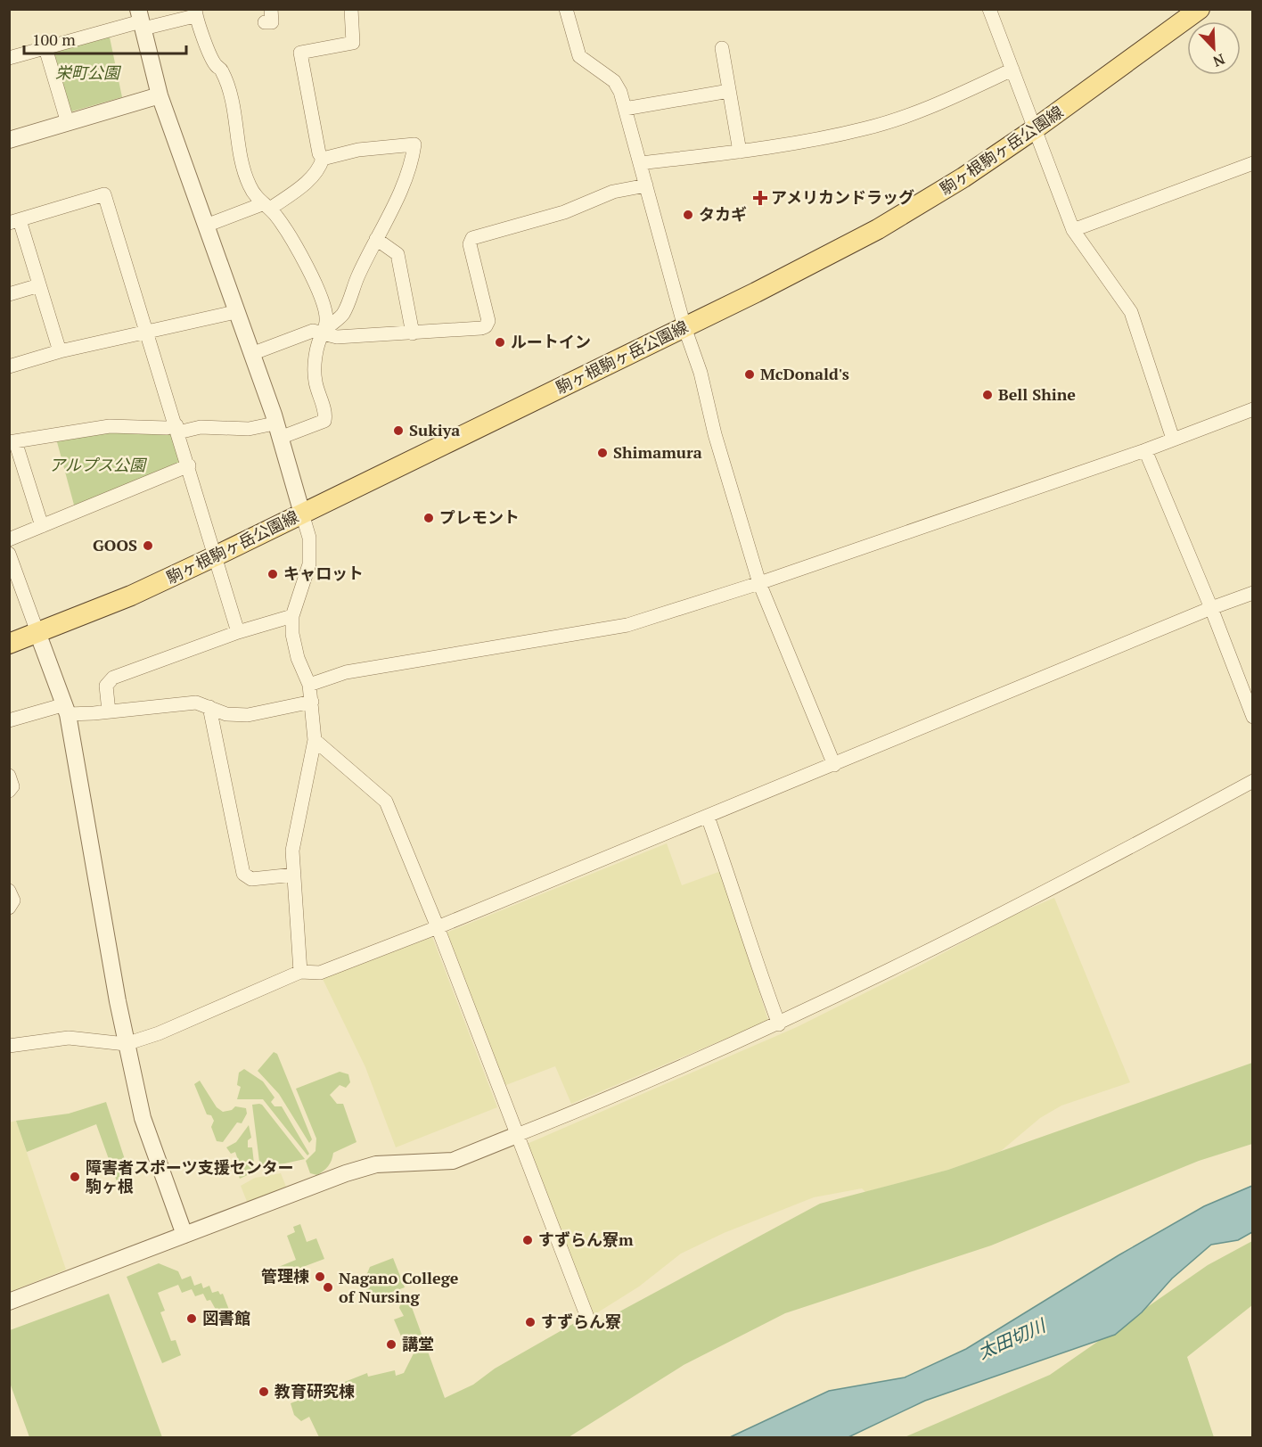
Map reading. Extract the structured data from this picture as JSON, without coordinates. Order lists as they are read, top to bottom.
{
  "streets": {
    "main road": ["駒ヶ根駒ヶ岳公園線"]
  },
  "water": ["太田切川"],
  "parks": ["栄町公園", "アルプス公園"],
  "places": {
    "health": ["アメリカンドラッグ"],
    "other": [
      "タカギ",
      "ルートイン",
      "McDonald's",
      "Bell Shine",
      "Sukiya",
      "Shimamura",
      "プレモント",
      "GOOS",
      "キャロット",
      "障害者スポーツ支援センター 駒ヶ根",
      "すずらん寮m",
      "管理棟",
      "Nagano College of Nursing",
      "図書館",
      "すずらん寮",
      "講堂",
      "教育研究棟"
    ]
  },
  "scale_bar": "100 m",
  "north": "bottom right"
}
